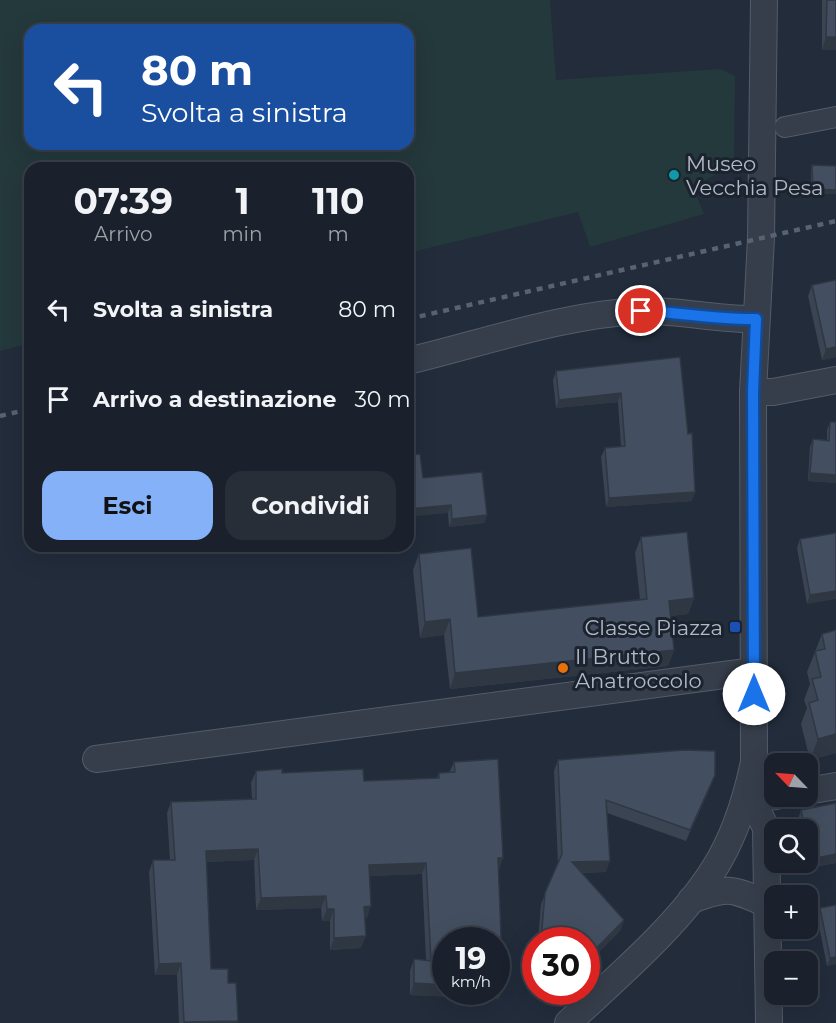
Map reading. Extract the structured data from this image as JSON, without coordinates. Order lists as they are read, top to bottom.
{
  "places": {
    "other": ["Museo Vecchia Pesa", "Il Brutto Anatroccolo"],
    "transit": ["Classe Piazza"]
  },
  "north": "top left",
  "page": {
    "turn": ["80 m", "Svolta a sinistra"],
    "eta": [
      "07:39",
      "Arrivo",
      "1",
      "min",
      "110",
      "m"
    ],
    "list": [
      {
        "name": "Svolta a sinistra",
        "value": "80 m"
      },
      {
        "name": "Arrivo a destinazione",
        "value": "30 m"
      }
    ],
    "buttons": ["Esci", "Condividi"],
    "map_buttons": ["+", "−"],
    "speed": "19 km/h",
    "limit": "30"
  }
}
